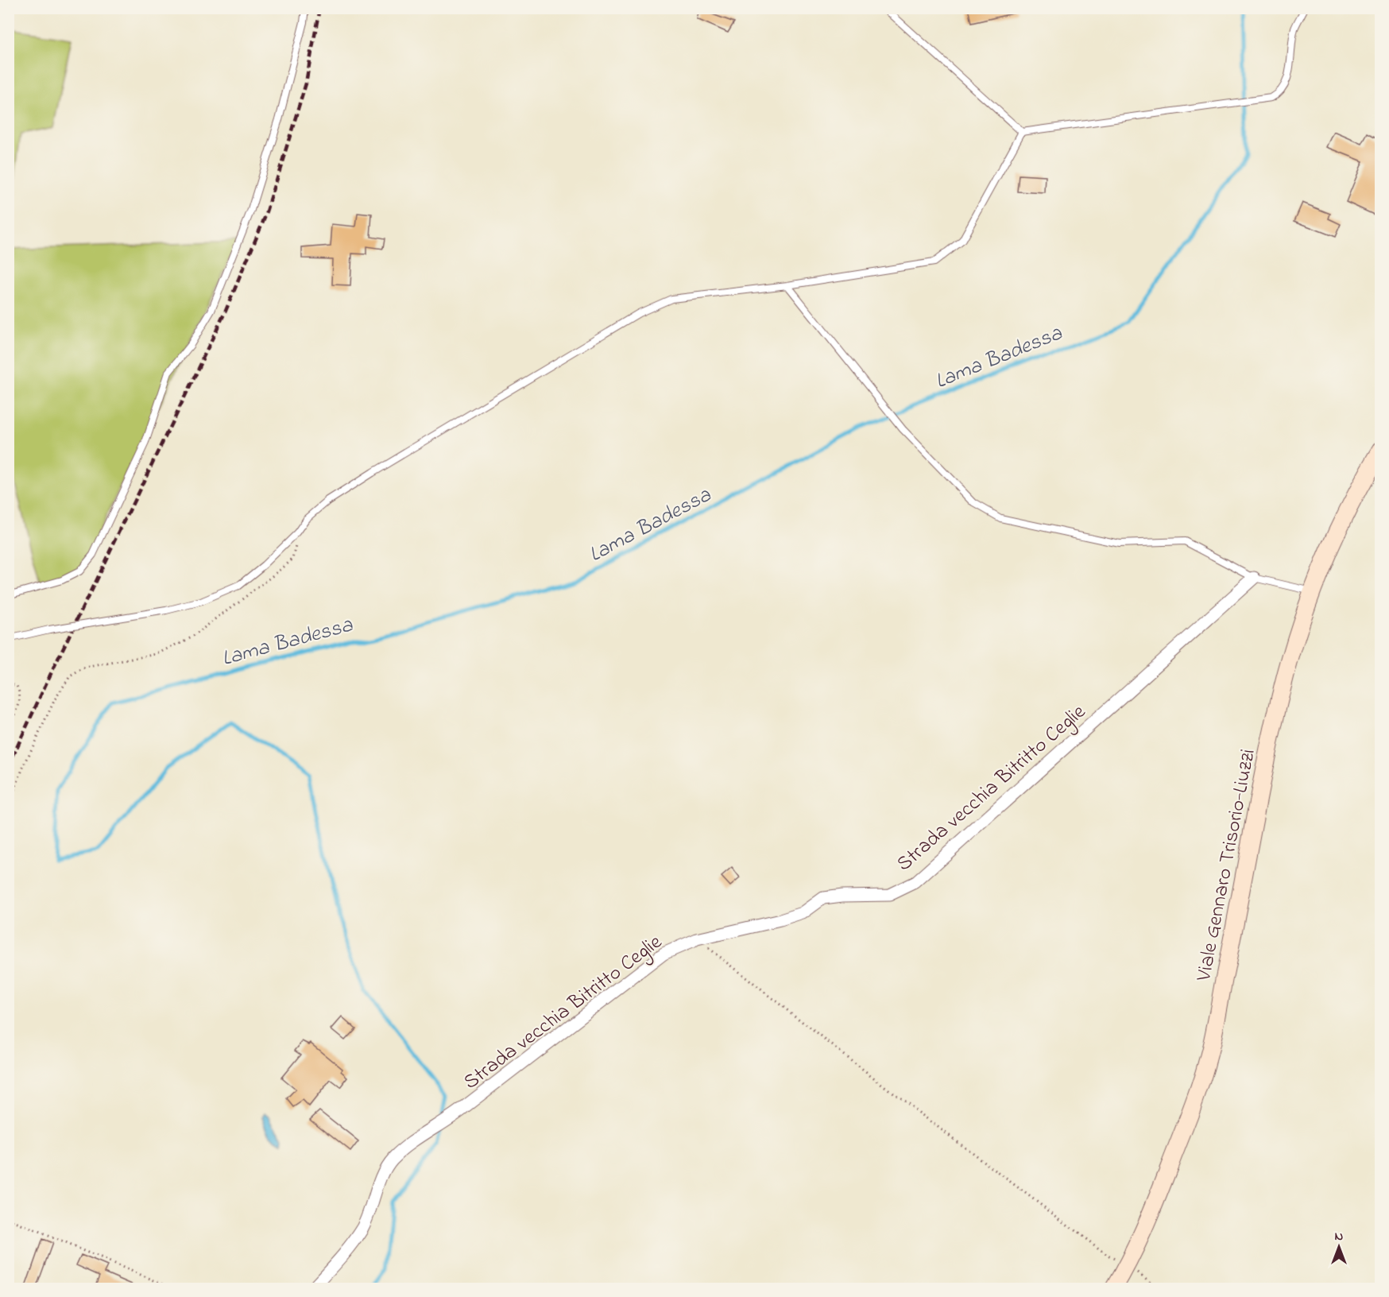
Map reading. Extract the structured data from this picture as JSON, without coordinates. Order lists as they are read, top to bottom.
{
  "streets": {
    "main road": ["Viale Gennaro Trisorio-Liuzzi"],
    "street": ["Strada vecchia Bitritto Ceglie"]
  },
  "water": ["Lama Badessa"],
  "north": "top"
}
